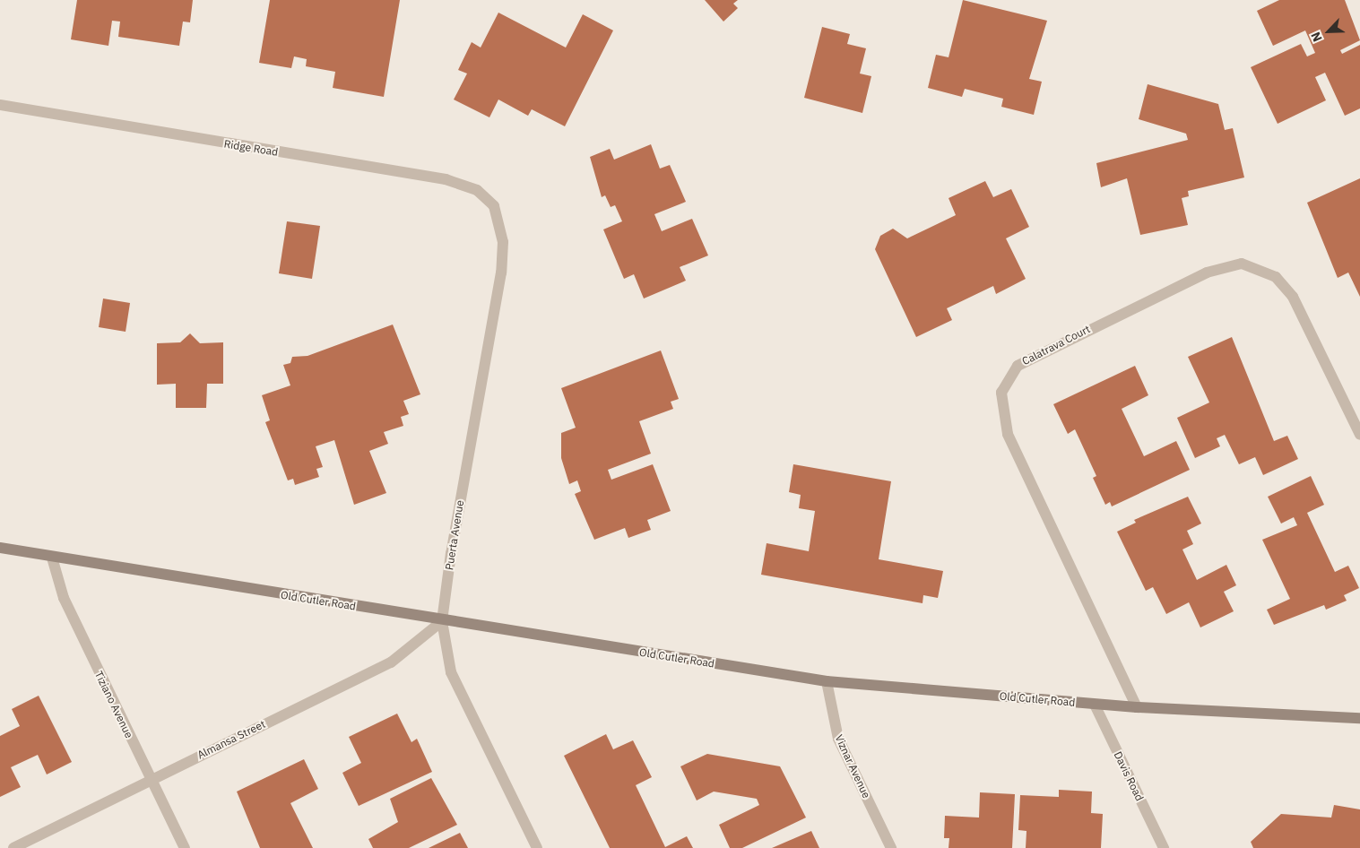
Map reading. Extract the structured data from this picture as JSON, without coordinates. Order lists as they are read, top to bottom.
{
  "streets": {
    "main road": ["Old Cutler Road"],
    "street": [
      "Ridge Road",
      "Calatrava Court",
      "Puerta Avenue",
      "Tiziano Avenue",
      "Almansa Street",
      "Viznar Avenue",
      "Davis Road"
    ]
  },
  "crossings": [
    ["Ridge Road", "Puerta Avenue"],
    ["Calatrava Court", "Old Cutler Road"],
    ["Puerta Avenue", "Old Cutler Road"],
    ["Puerta Avenue", "Almansa Street"],
    ["Old Cutler Road", "Tiziano Avenue"],
    ["Old Cutler Road", "Almansa Street"],
    ["Old Cutler Road", "Viznar Avenue"],
    ["Old Cutler Road", "Davis Road"],
    ["Tiziano Avenue", "Almansa Street"]
  ],
  "north": "bottom left"
}
